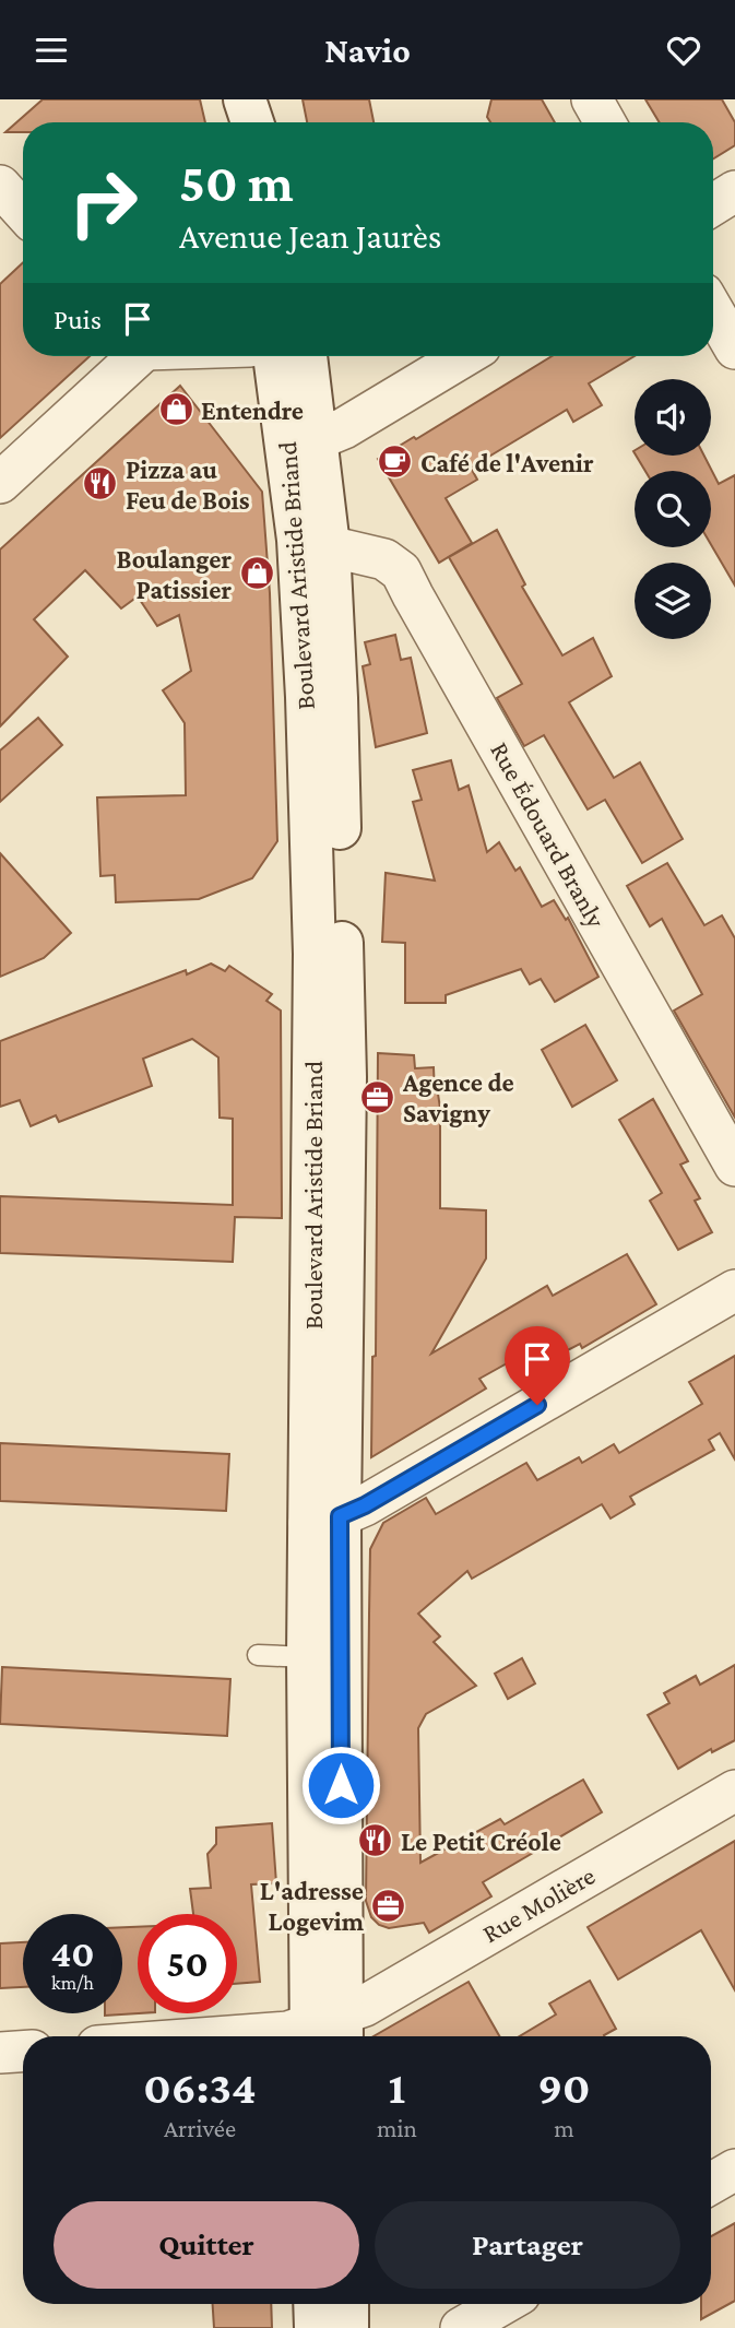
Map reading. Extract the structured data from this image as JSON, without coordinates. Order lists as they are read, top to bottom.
{
  "streets": {
    "main road": ["Boulevard Aristide Briand"],
    "street": ["Rue Édouard Branly", "Rue Molière"]
  },
  "crossings": [
    ["Boulevard Aristide Briand", "Rue Édouard Branly"],
    ["Boulevard Aristide Briand", "Rue Molière"]
  ],
  "places": {
    "shop": ["Entendre", "Boulanger Patissier"],
    "cafe": ["Café de l'Avenir"],
    "restaurant": ["Pizza au Feu de Bois", "Le Petit Créole"],
    "office": ["Agence de Savigny", "L'adresse Logevim"]
  },
  "page": {
    "header": "Navio",
    "turn": ["50 m", "Avenue Jean Jaurès"],
    "then": "Puis",
    "speed": "40 km/h",
    "limit": "50",
    "eta": [
      "06:34",
      "Arrivée",
      "1",
      "min",
      "90",
      "m"
    ],
    "buttons": ["Quitter", "Partager"]
  }
}
